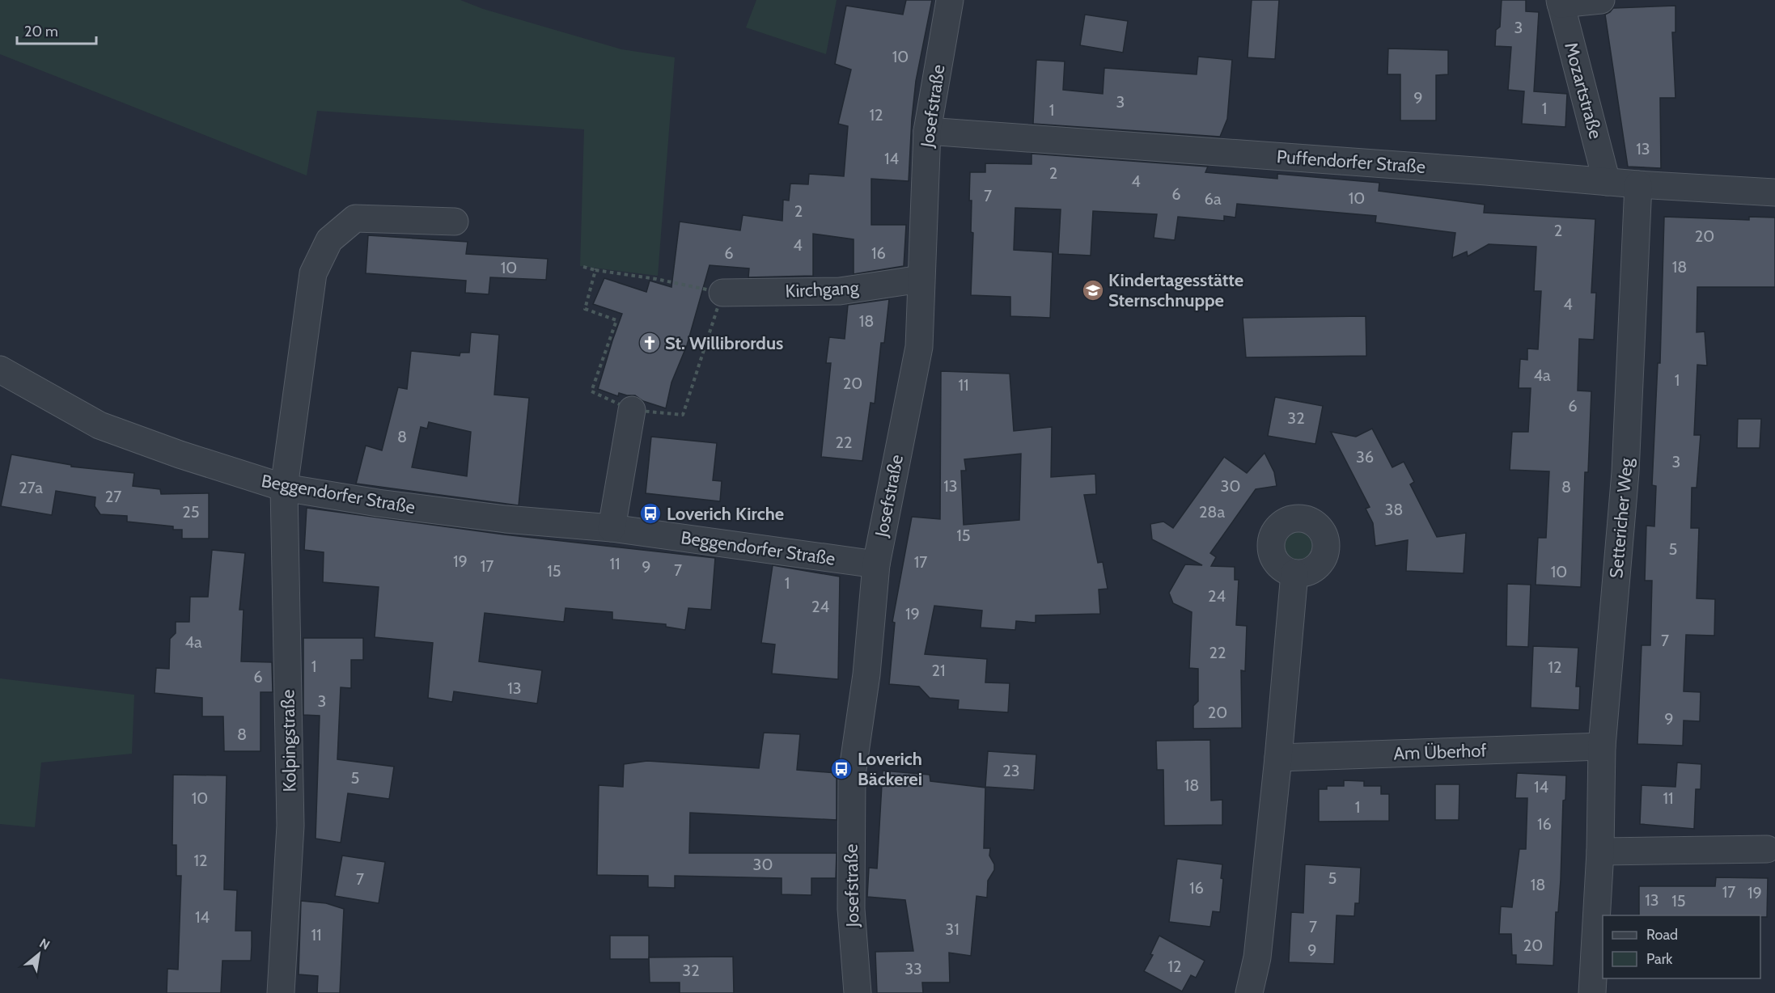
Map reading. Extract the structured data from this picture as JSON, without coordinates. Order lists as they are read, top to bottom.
{
  "streets": {
    "street": [
      "Mozartstraße",
      "Josefstraße",
      "Puffendorfer Straße",
      "Kirchgang",
      "Beggendorfer Straße",
      "Settericher Weg",
      "Kolpingstraße",
      "Am Überhof"
    ]
  },
  "crossings": [
    ["Mozartstraße", "Puffendorfer Straße"],
    ["Josefstraße", "Puffendorfer Straße"],
    ["Josefstraße", "Kirchgang"],
    ["Josefstraße", "Beggendorfer Straße"],
    ["Puffendorfer Straße", "Settericher Weg"],
    ["Beggendorfer Straße", "Kolpingstraße"],
    ["Settericher Weg", "Am Überhof"]
  ],
  "places": {
    "school or university": ["Kindertagesstätte Sternschnuppe"],
    "church": ["St. Willibrordus"],
    "bus stop": ["Loverich Kirche", "Loverich Bäckerei"]
  },
  "house_numbers": [
    "3",
    "10",
    "9",
    "3",
    "1",
    "1",
    "12",
    "13",
    "14",
    "2",
    "4",
    "6",
    "7",
    "10",
    "6a",
    "2",
    "2",
    "20",
    "4",
    "6",
    "16",
    "18",
    "10",
    "4",
    "18",
    "4a",
    "1",
    "20",
    "11",
    "6",
    "32",
    "8",
    "22",
    "36",
    "3",
    "13",
    "30",
    "8",
    "27a",
    "27",
    "38",
    "25",
    "28a",
    "15",
    "5",
    "19",
    "17",
    "11",
    "17",
    "9",
    "7",
    "15",
    "10",
    "1",
    "24",
    "24",
    "19",
    "7",
    "4a",
    "22",
    "1",
    "12",
    "21",
    "6",
    "13",
    "3",
    "20",
    "9",
    "8",
    "23",
    "5",
    "18",
    "14",
    "10",
    "11",
    "1",
    "16",
    "12",
    "30",
    "5",
    "7",
    "18",
    "16",
    "17",
    "19",
    "13",
    "15",
    "14",
    "7",
    "31",
    "11",
    "20",
    "9",
    "12",
    "33",
    "32"
  ],
  "legend": ["Road", "Park"],
  "scale_bar": "20 m",
  "north": "top right"
}
